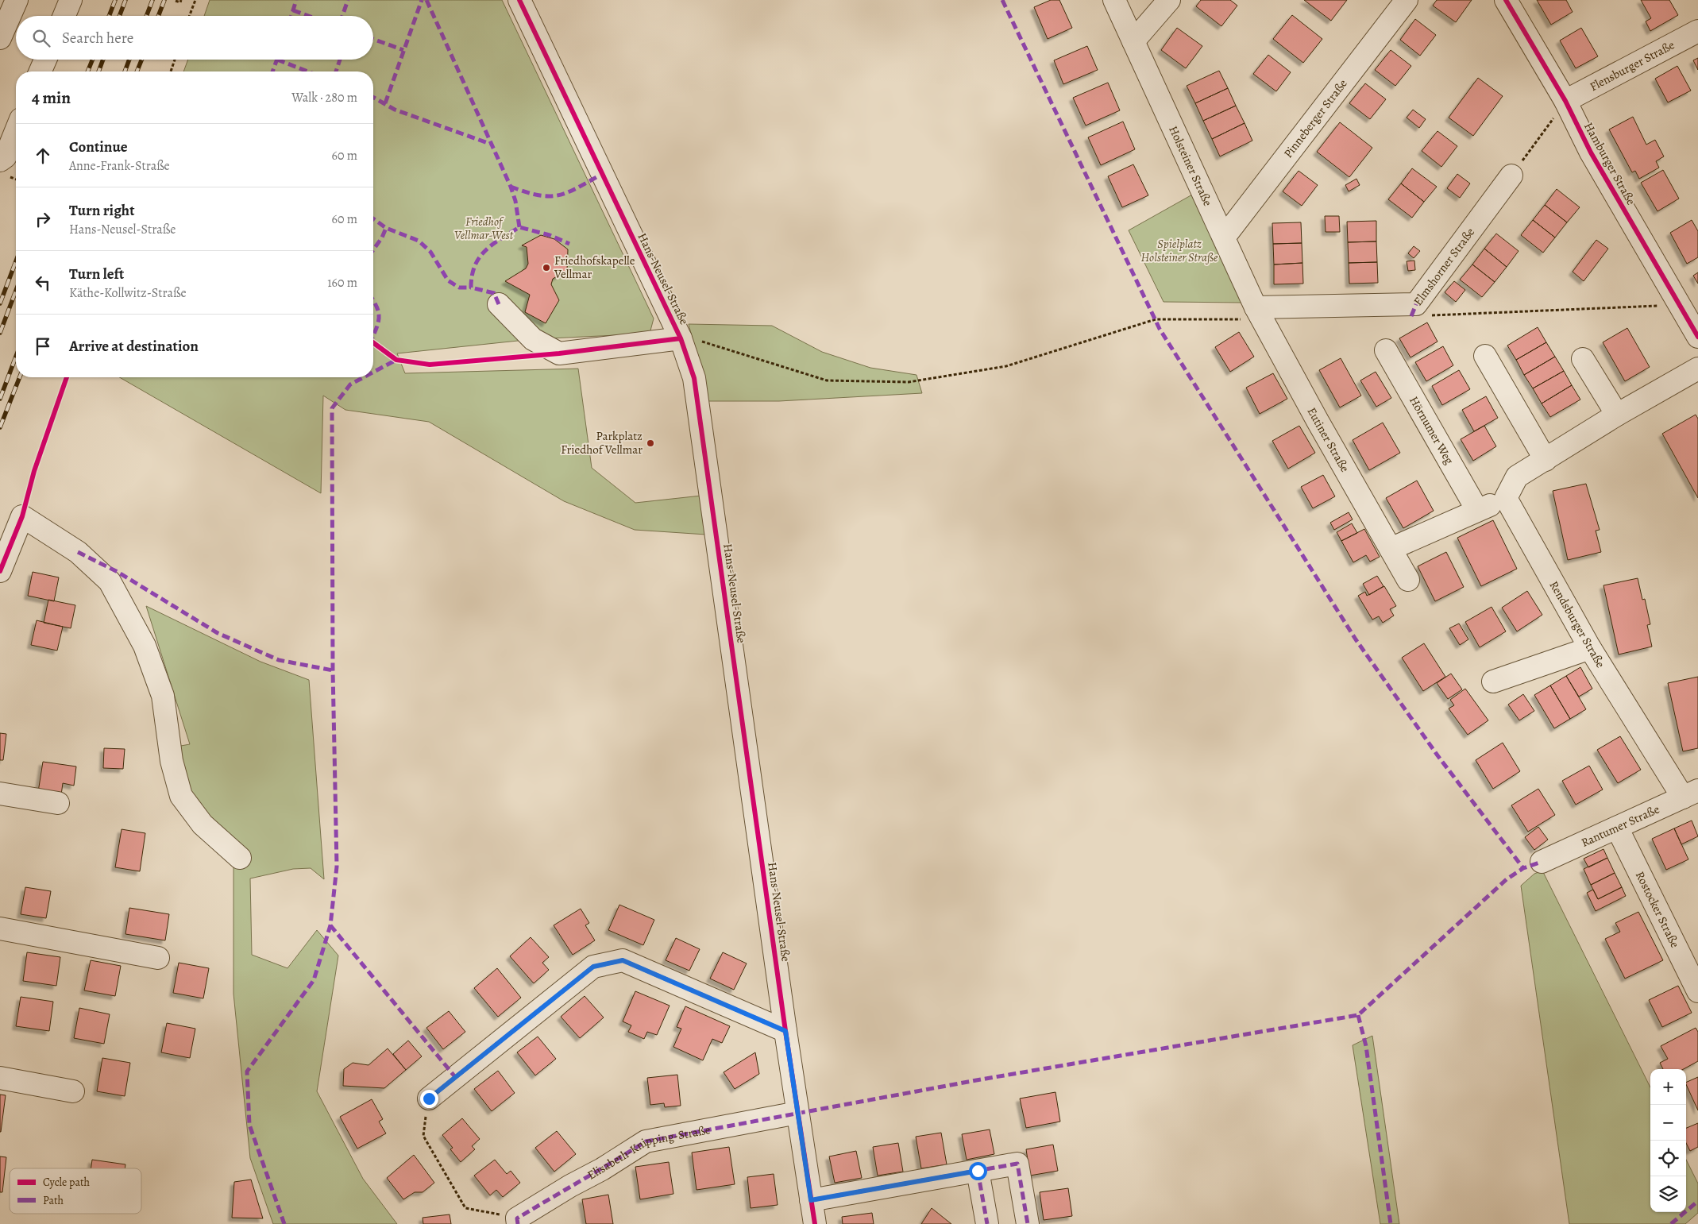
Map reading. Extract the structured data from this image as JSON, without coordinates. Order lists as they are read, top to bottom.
{
  "streets": {
    "street": [
      "Flensburger Straße",
      "Pinneberger Straße",
      "Hamburger Straße",
      "Holsteiner Straße",
      "Elmshorner Straße",
      "Hans-Neusel-Straße",
      "Hörnumer Weg",
      "Eutiner Straße",
      "Rendsburger Straße",
      "Rantumer Straße",
      "Rostocker Straße",
      "Elisabeth-Knipping-Straße"
    ]
  },
  "crossings": [
    ["Flensburger Straße", "Hamburger Straße"],
    ["Pinneberger Straße", "Holsteiner Straße"],
    ["Holsteiner Straße", "Elmshorner Straße"],
    ["Holsteiner Straße", "Eutiner Straße"],
    ["Elmshorner Straße", "Eutiner Straße"],
    ["Hans-Neusel-Straße", "Elisabeth-Knipping-Straße"],
    ["Rendsburger Straße", "Rantumer Straße"],
    ["Rantumer Straße", "Rostocker Straße"]
  ],
  "parks": ["Friedhof Vellmar-West", "Spielplatz Holsteiner Straße"],
  "places": ["Friedhofskapelle Vellmar", "Parkplatz Friedhof Vellmar"],
  "legend": ["Cycle path", "Path"],
  "page": {
    "search": "Search here",
    "heading": ["4 min", "Walk · 280 m"],
    "list": [
      ["Continue", "Anne-Frank-Straße", "60 m"],
      ["Turn right", "Hans-Neusel-Straße", "60 m"],
      ["Turn left", "Käthe-Kollwitz-Straße", "160 m"],
      "Arrive at destination"
    ],
    "map_buttons": ["+", "−"]
  }
}
